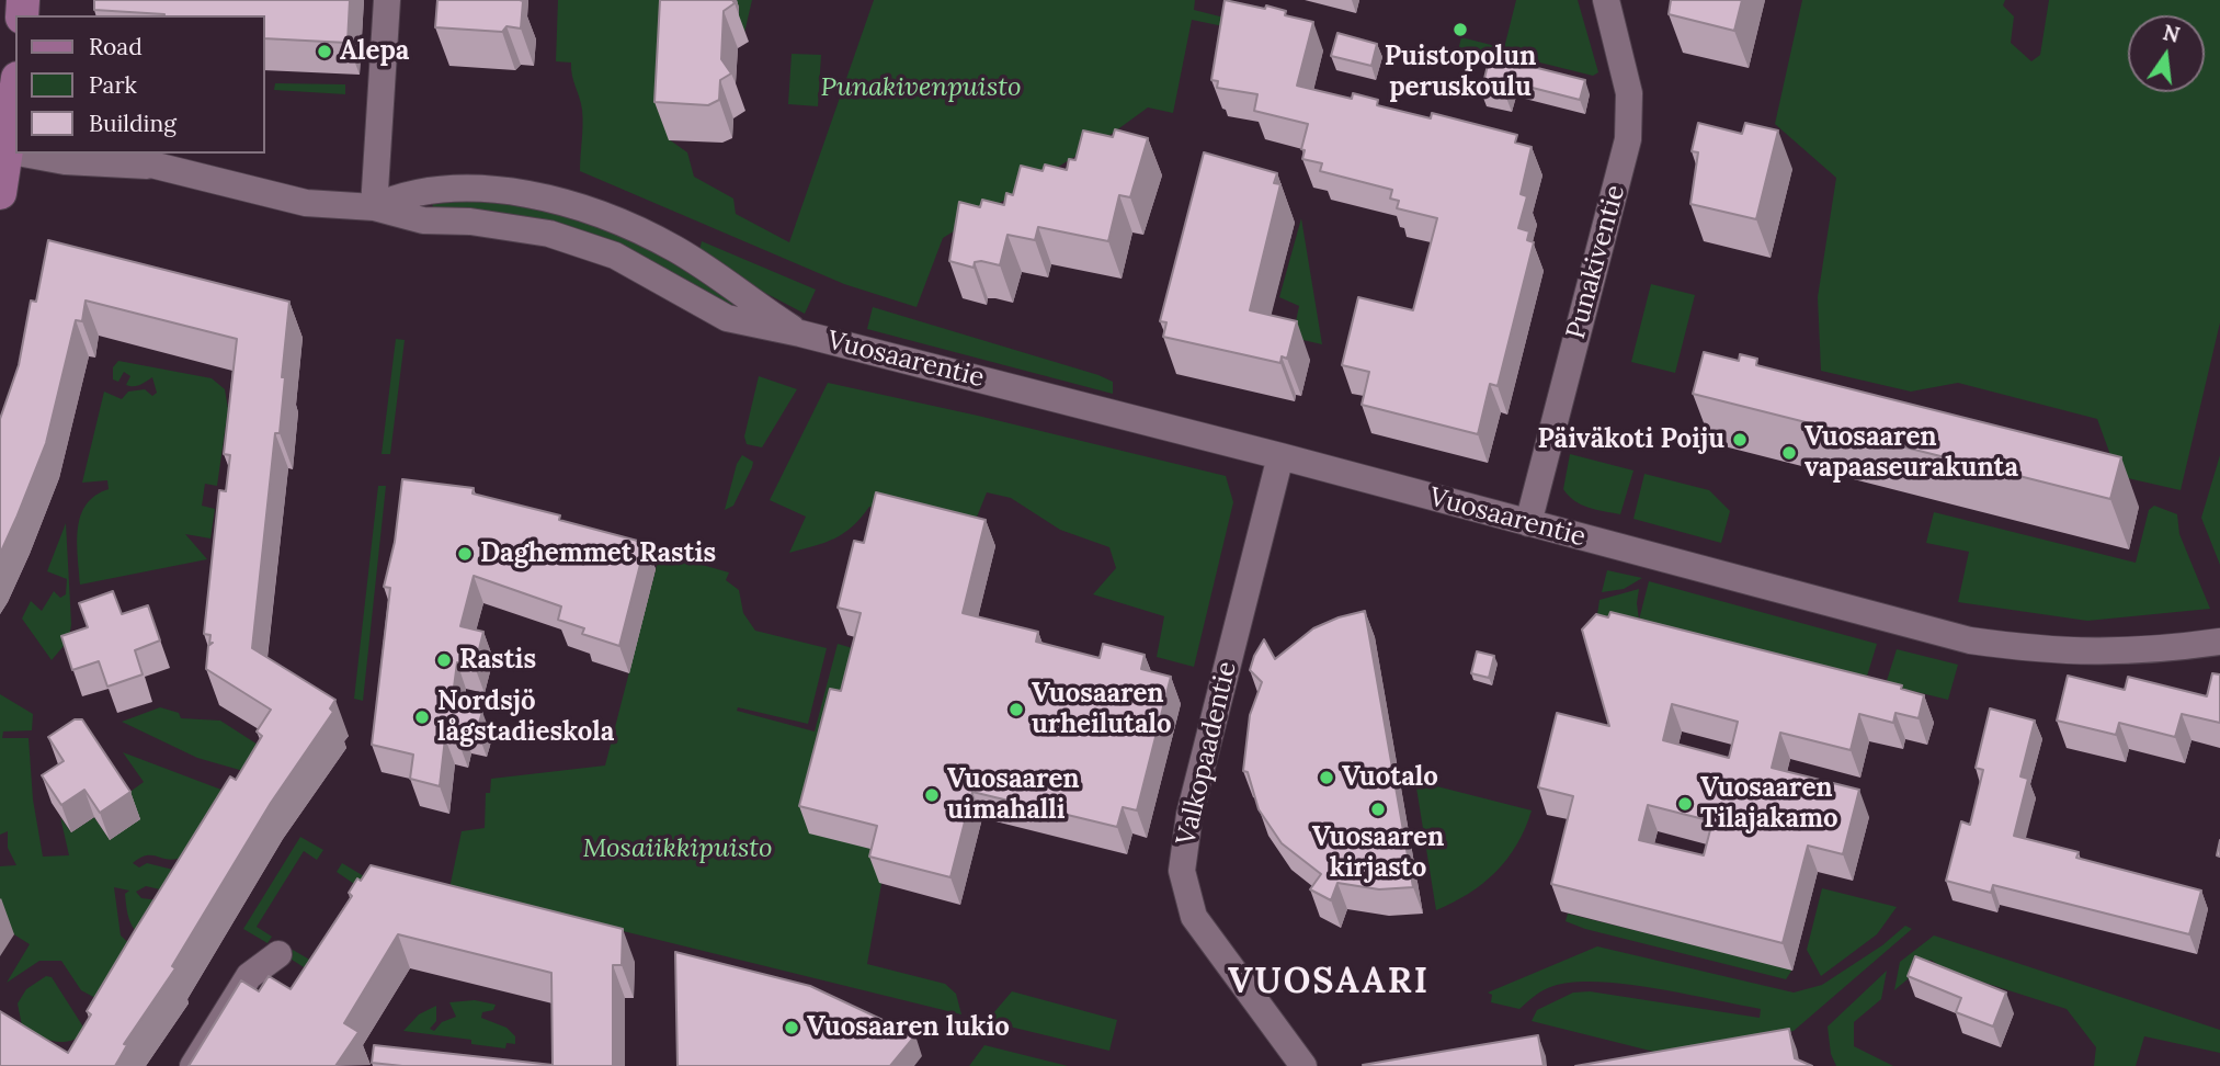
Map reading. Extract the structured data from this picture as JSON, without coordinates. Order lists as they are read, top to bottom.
{
  "streets": {
    "street": ["Punakiventie", "Vuosaarentie", "Valkopaadentie"]
  },
  "crossings": [
    ["Punakiventie", "Vuosaarentie"],
    ["Vuosaarentie", "Valkopaadentie"]
  ],
  "districts": ["VUOSAARI"],
  "parks": ["Punakivenpuisto", "Mosaiikkipuisto"],
  "places": [
    "Puistopolun peruskoulu",
    "Alepa",
    "Päiväkoti Poiju",
    "Vuosaaren vapaaseurakunta",
    "Daghemmet Rastis",
    "Rastis",
    "Vuosaaren urheilutalo",
    "Nordsjö lågstadieskola",
    "Vuotalo",
    "Vuosaaren uimahalli",
    "Vuosaaren Tilajakamo",
    "Vuosaaren kirjasto",
    "Vuosaaren lukio"
  ],
  "legend": ["Road", "Park", "Building"],
  "north": "top"
}
